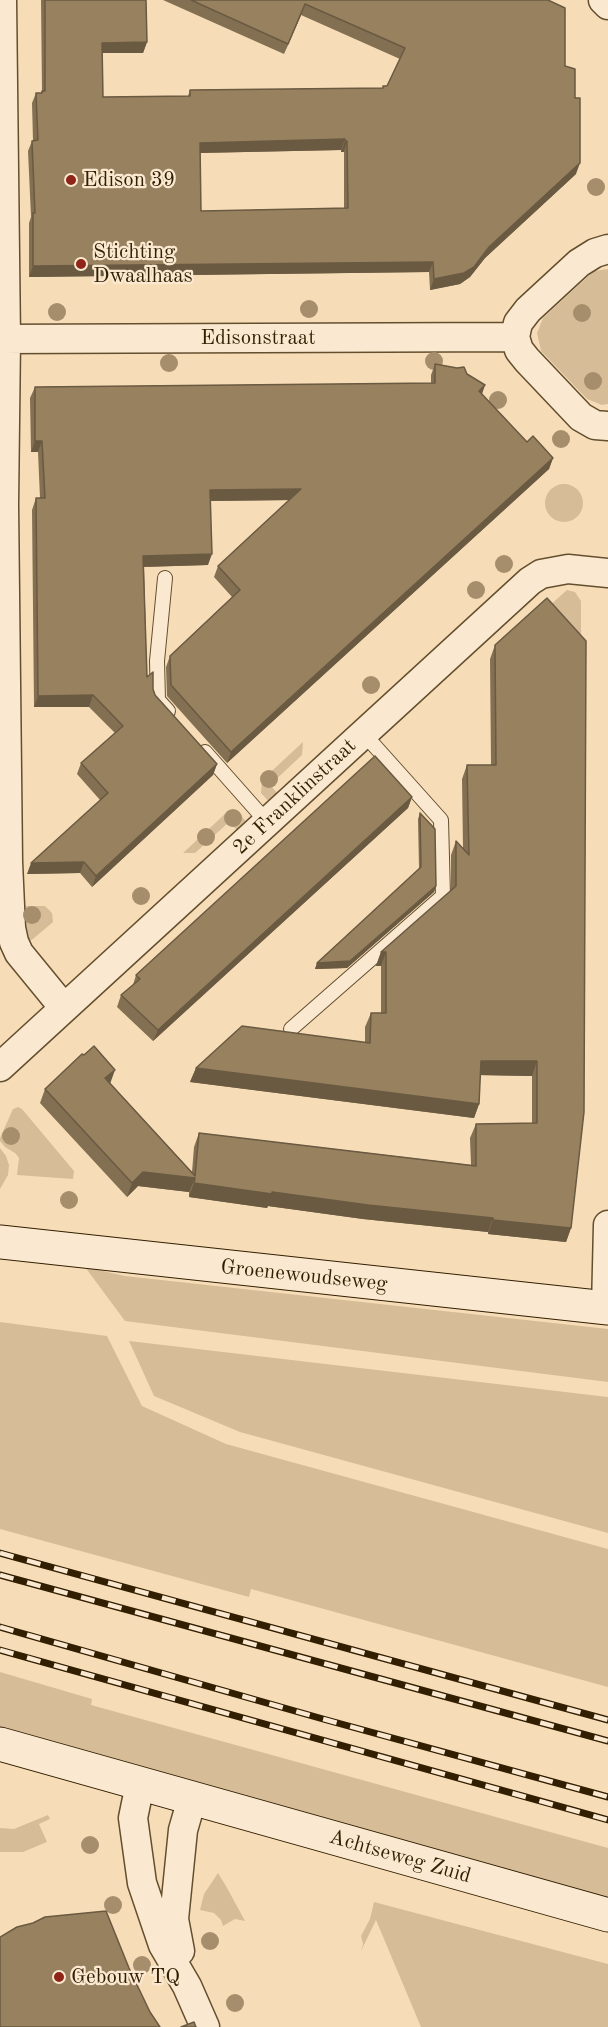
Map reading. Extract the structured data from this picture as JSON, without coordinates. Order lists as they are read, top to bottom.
{
  "streets": {
    "street": [
      "Edisonstraat",
      "2e Franklinstraat",
      "Groenewoudseweg",
      "Achtseweg Zuid"
    ]
  },
  "places": ["Edison 39", "Stichting Dwaalhaas", "Gebouw TQ"]
}
